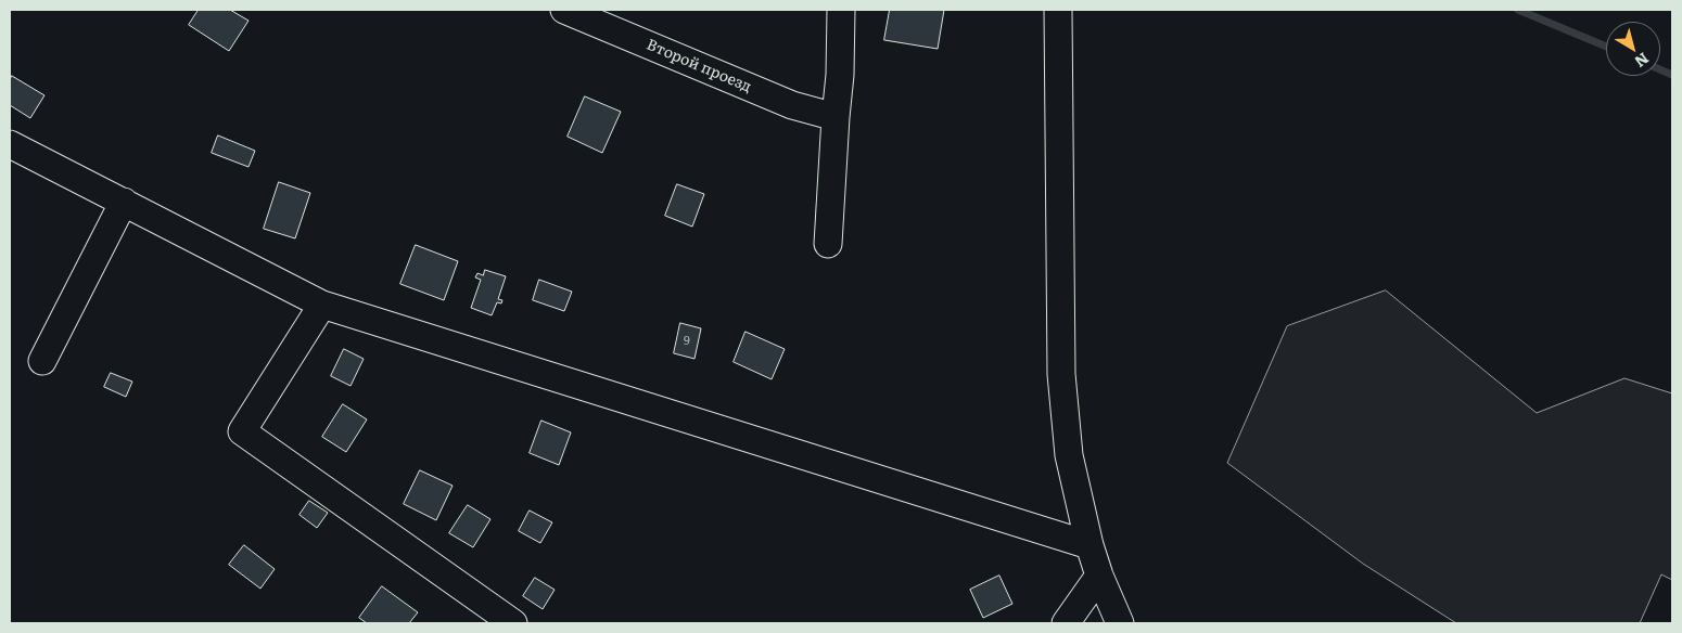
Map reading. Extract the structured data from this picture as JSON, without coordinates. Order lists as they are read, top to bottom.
{
  "streets": {
    "street": ["Второй проезд"]
  },
  "house_numbers": ["9"],
  "north": "bottom right"
}
